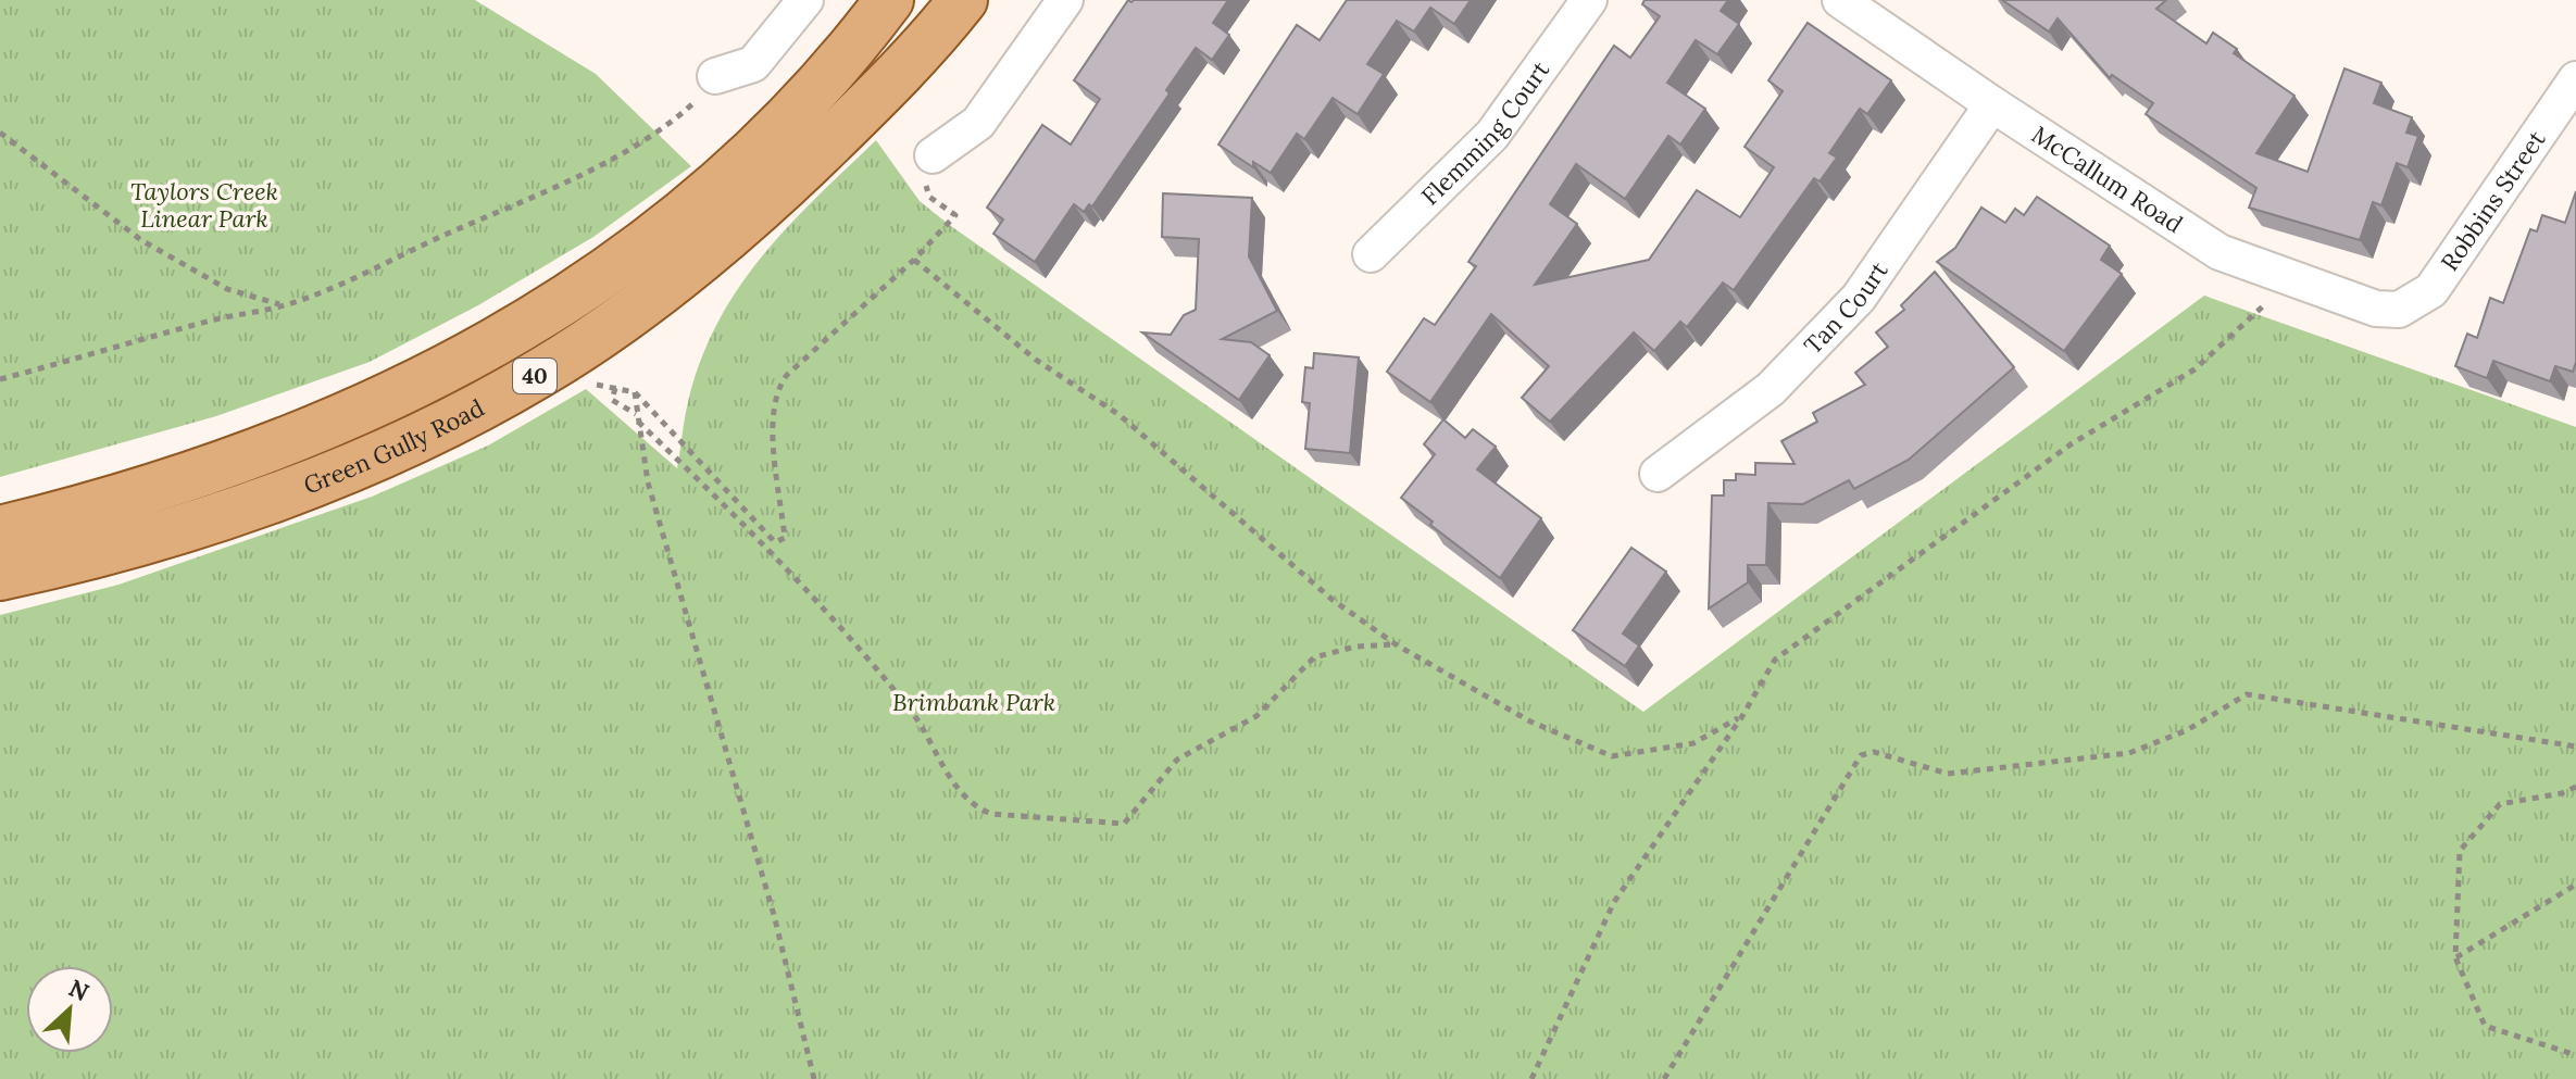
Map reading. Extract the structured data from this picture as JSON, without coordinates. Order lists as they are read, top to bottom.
{
  "streets": {
    "main road": ["40", "Green Gully Road"],
    "street": [
      "Flemming Court",
      "McCallum Road",
      "Robbins Street",
      "Tan Court"
    ]
  },
  "crossings": [
    ["McCallum Road", "Robbins Street"],
    ["McCallum Road", "Tan Court"]
  ],
  "parks": ["Taylors Creek Linear Park", "Brimbank Park"],
  "north": "top right"
}
